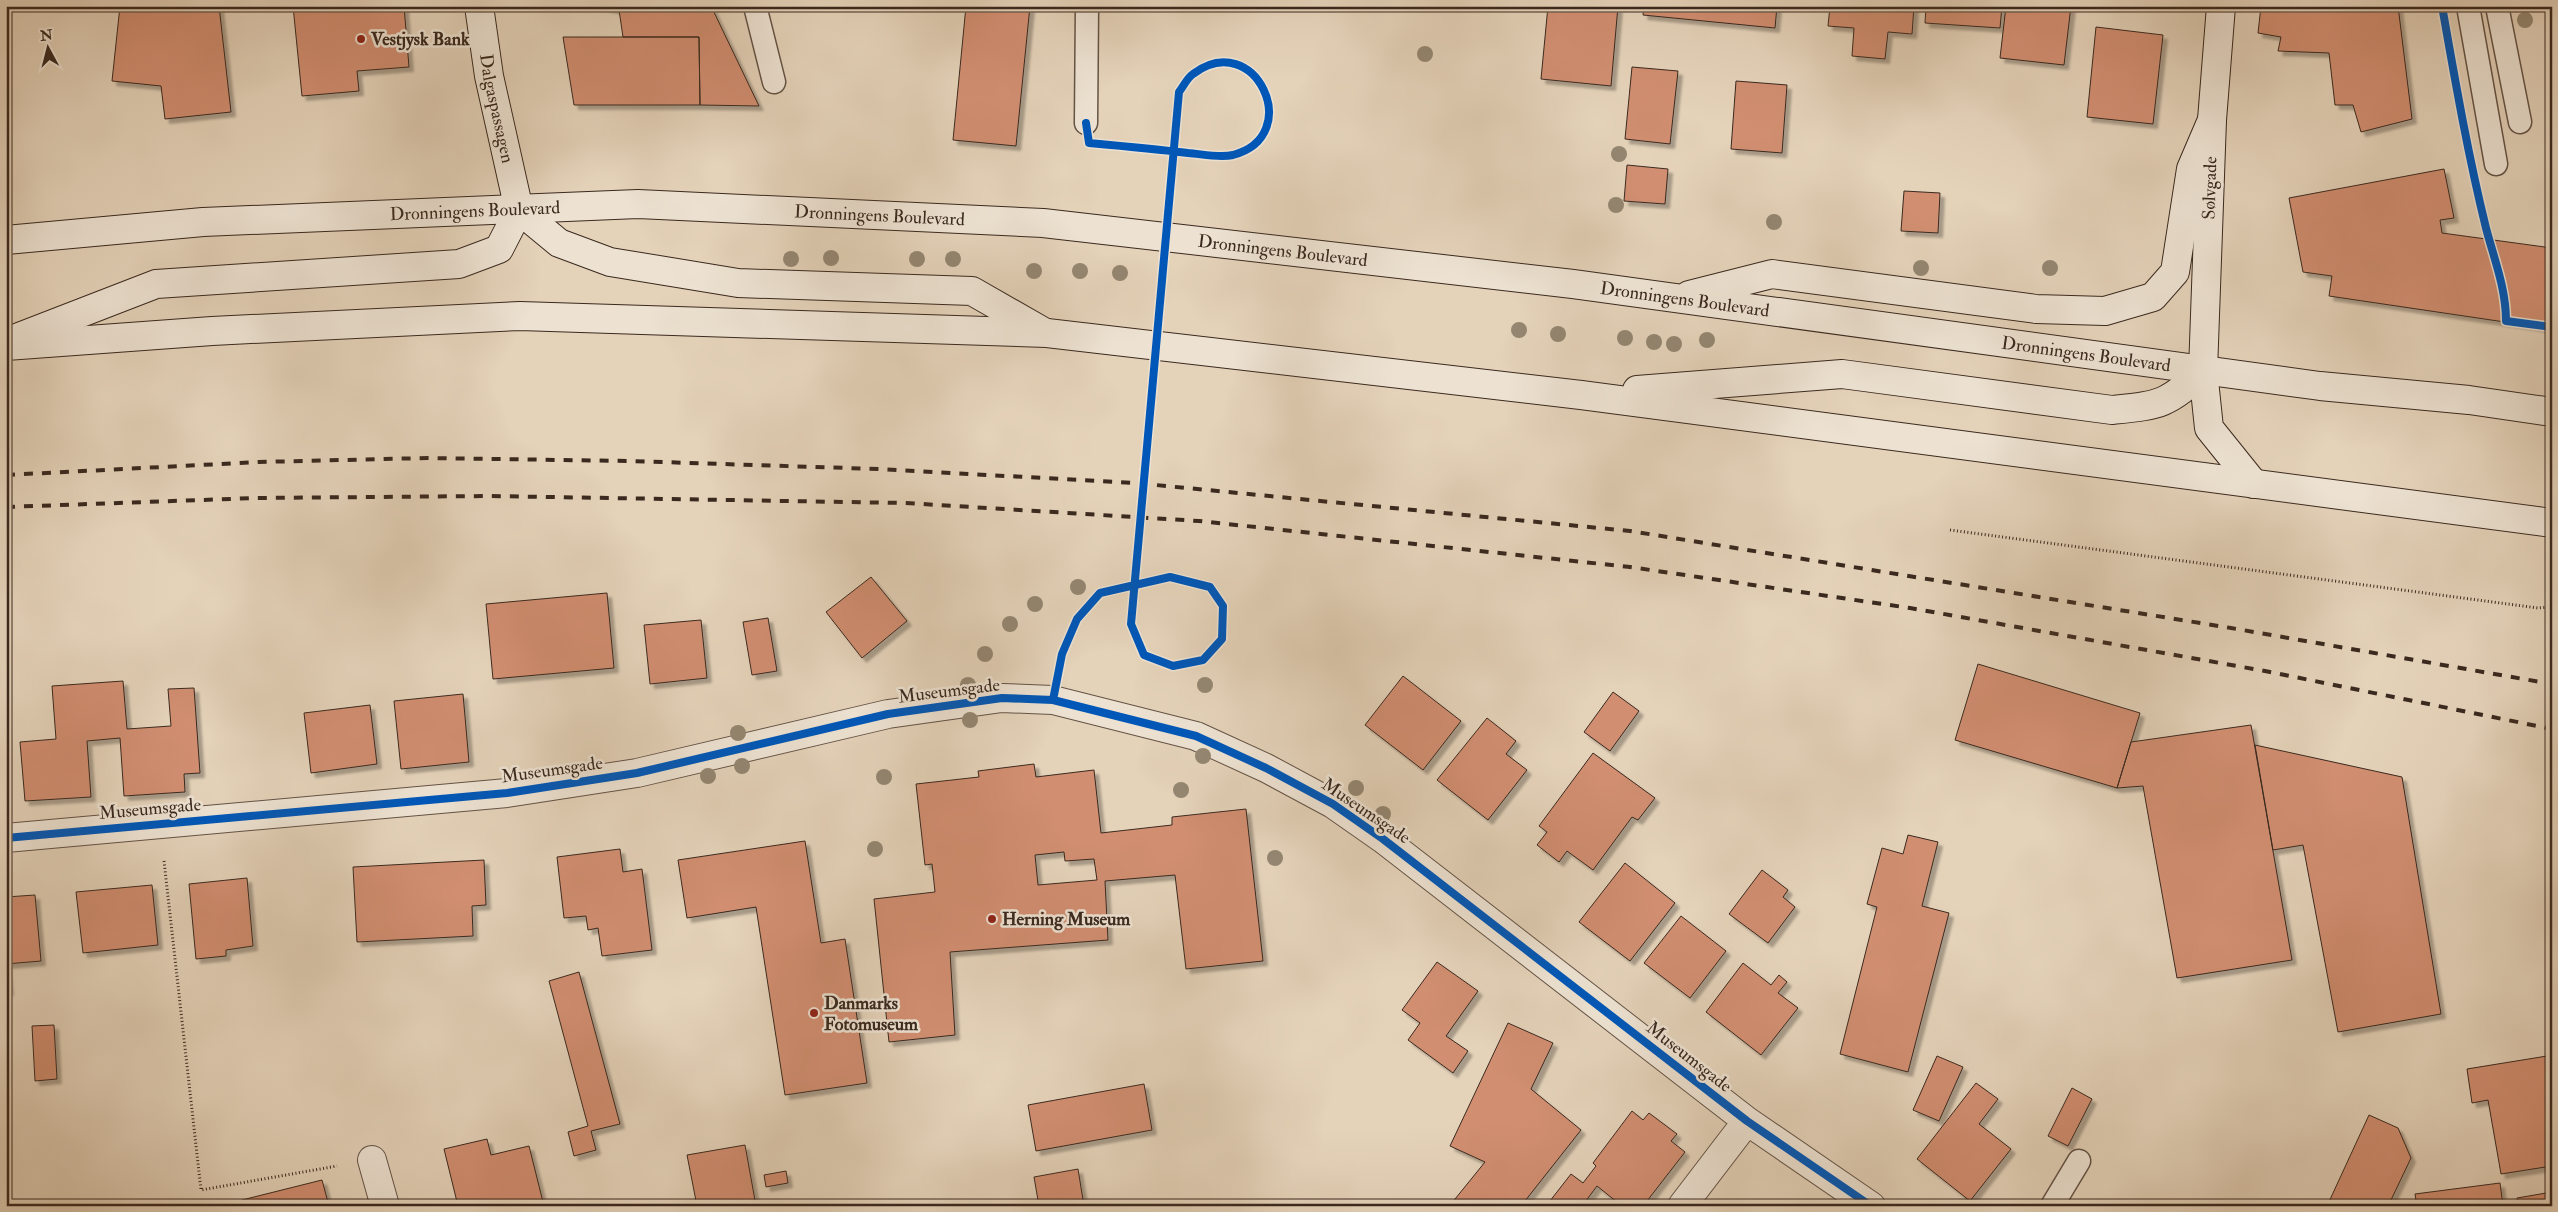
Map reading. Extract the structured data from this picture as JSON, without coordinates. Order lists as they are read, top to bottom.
{
  "streets": {
    "main road": [
      "Dalgaspassagen",
      "Sølvgade",
      "Dronningens Boulevard",
      "Museumsgade"
    ]
  },
  "crossings": [
    ["Dalgaspassagen", "Dronningens Boulevard"],
    ["Sølvgade", "Dronningens Boulevard"]
  ],
  "places": ["Vestjysk Bank", "Herning Museum", "Danmarks Fotomuseum"],
  "north": "top"
}
